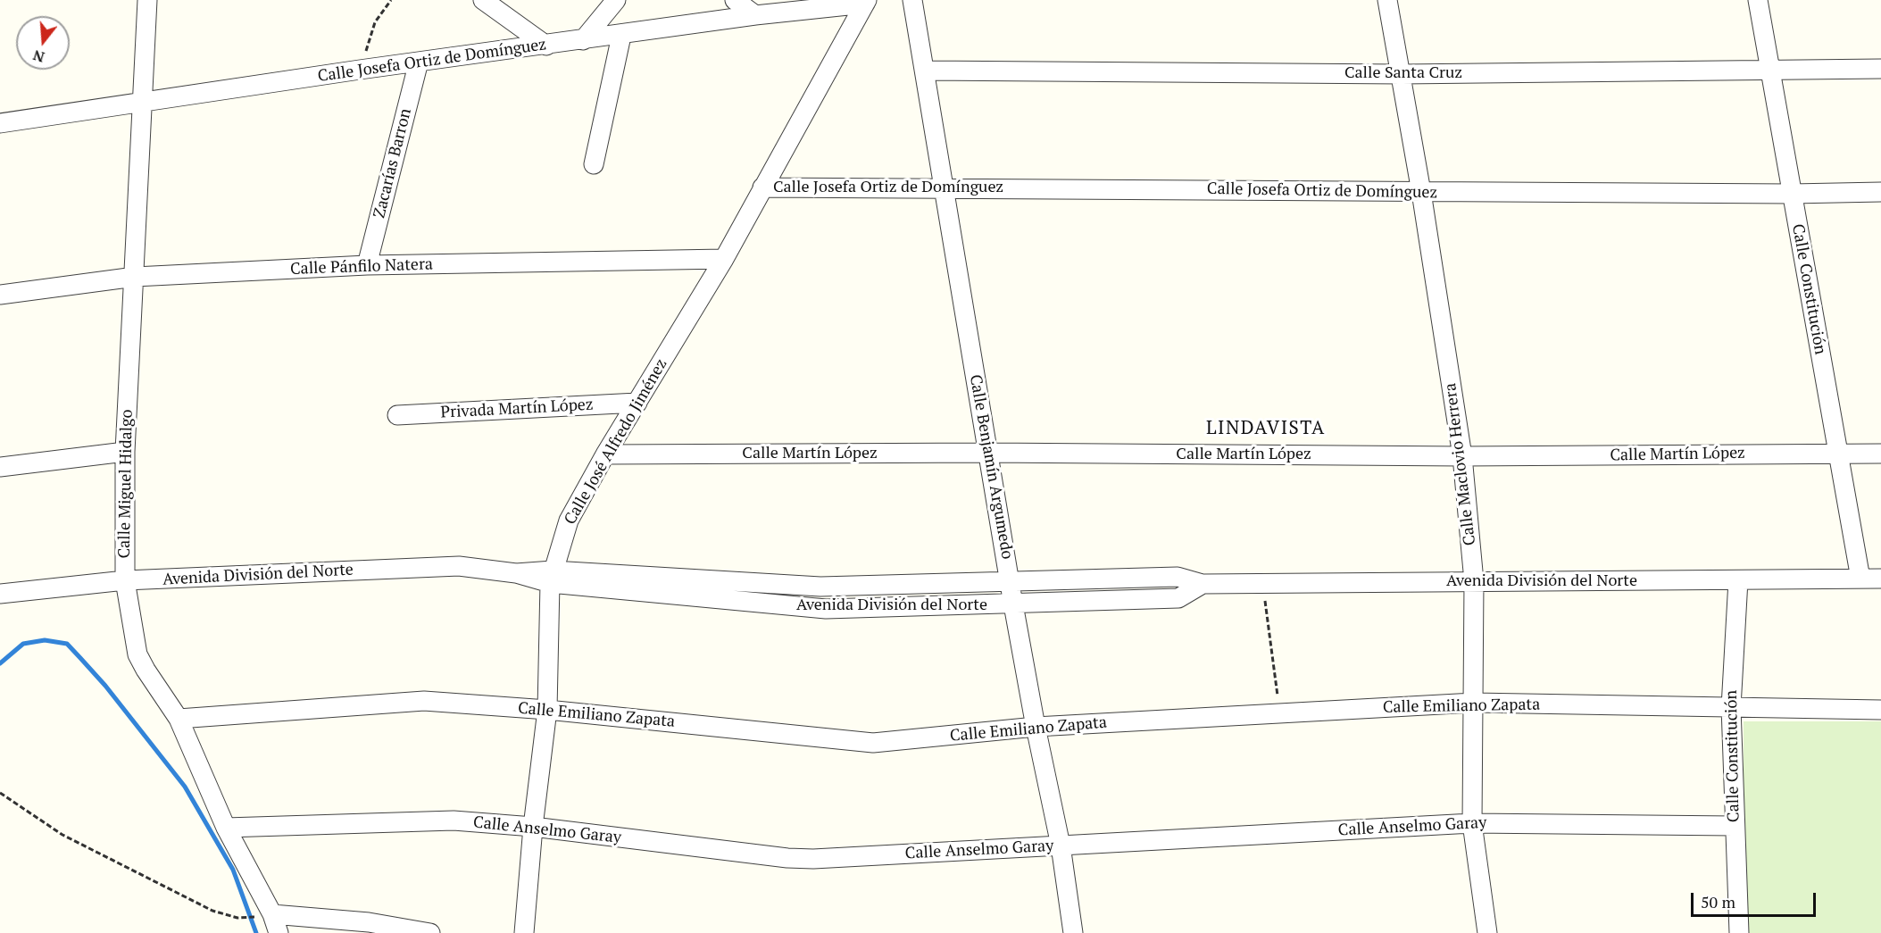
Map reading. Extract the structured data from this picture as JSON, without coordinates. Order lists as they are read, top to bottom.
{
  "streets": {
    "street": [
      "Calle Josefa Ortiz de Domínguez",
      "Calle Santa Cruz",
      "Zacarías Barron",
      "Calle Pánfilo Natera",
      "Calle Constitución",
      "Privada Martín López",
      "Calle José Alfredo Jiménez",
      "Calle Martín López",
      "Calle Maclovio Herrera",
      "Calle Benjamín Argumedo",
      "Calle Miguel Hidalgo",
      "Avenida División del Norte",
      "Calle Emiliano Zapata",
      "Calle Anselmo Garay"
    ]
  },
  "crossings": [
    ["Calle Josefa Ortiz de Domínguez", "Zacarías Barron"],
    ["Calle Josefa Ortiz de Domínguez", "Calle Constitución"],
    ["Calle Josefa Ortiz de Domínguez", "Calle José Alfredo Jiménez"],
    ["Calle Josefa Ortiz de Domínguez", "Calle Maclovio Herrera"],
    ["Calle Josefa Ortiz de Domínguez", "Calle Benjamín Argumedo"],
    ["Calle Josefa Ortiz de Domínguez", "Calle Miguel Hidalgo"],
    ["Calle Santa Cruz", "Calle Constitución"],
    ["Calle Santa Cruz", "Calle Maclovio Herrera"],
    ["Calle Santa Cruz", "Calle Benjamín Argumedo"],
    ["Zacarías Barron", "Calle Pánfilo Natera"],
    ["Calle Pánfilo Natera", "Calle José Alfredo Jiménez"],
    ["Calle Pánfilo Natera", "Calle Miguel Hidalgo"],
    ["Calle Constitución", "Calle Martín López"],
    ["Calle Constitución", "Avenida División del Norte"],
    ["Calle Constitución", "Calle Emiliano Zapata"],
    ["Calle Constitución", "Calle Anselmo Garay"],
    ["Privada Martín López", "Calle José Alfredo Jiménez"],
    ["Calle José Alfredo Jiménez", "Calle Martín López"],
    ["Calle José Alfredo Jiménez", "Avenida División del Norte"],
    ["Calle José Alfredo Jiménez", "Calle Emiliano Zapata"],
    ["Calle José Alfredo Jiménez", "Calle Anselmo Garay"],
    ["Calle Martín López", "Calle Maclovio Herrera"],
    ["Calle Martín López", "Calle Benjamín Argumedo"],
    ["Calle Maclovio Herrera", "Avenida División del Norte"],
    ["Calle Maclovio Herrera", "Calle Emiliano Zapata"],
    ["Calle Maclovio Herrera", "Calle Anselmo Garay"],
    ["Calle Benjamín Argumedo", "Avenida División del Norte"],
    ["Calle Benjamín Argumedo", "Calle Emiliano Zapata"],
    ["Calle Benjamín Argumedo", "Calle Anselmo Garay"],
    ["Calle Miguel Hidalgo", "Avenida División del Norte"],
    ["Calle Miguel Hidalgo", "Calle Emiliano Zapata"],
    ["Calle Miguel Hidalgo", "Calle Anselmo Garay"]
  ],
  "districts": ["LINDAVISTA"],
  "scale_bar": "50 m",
  "north": "bottom"
}
